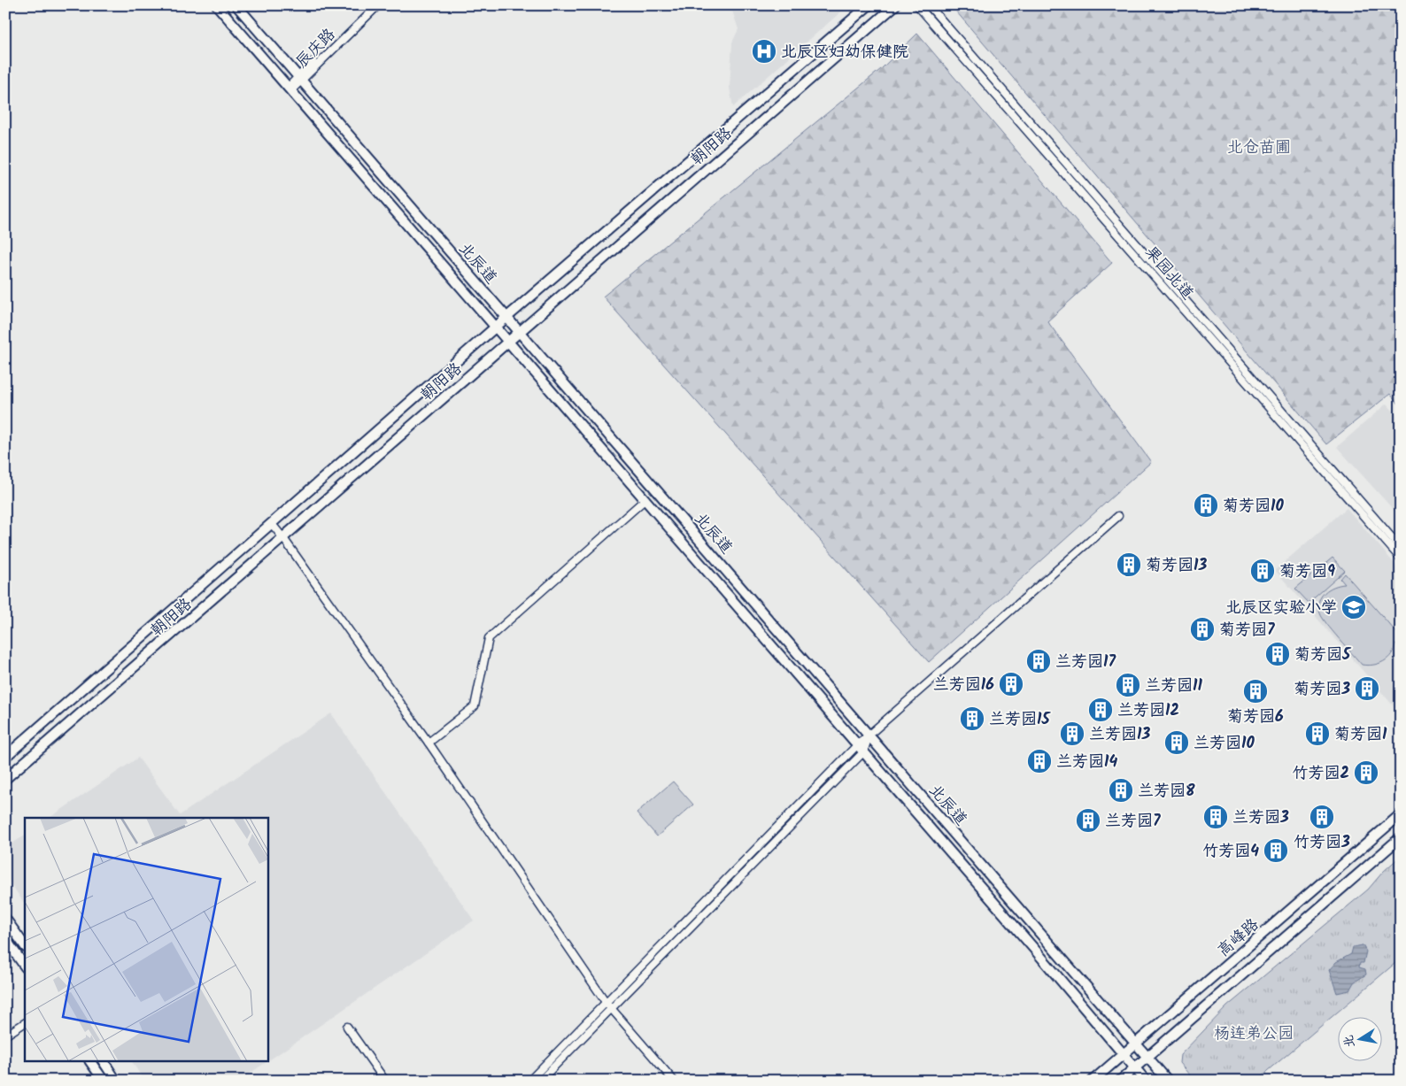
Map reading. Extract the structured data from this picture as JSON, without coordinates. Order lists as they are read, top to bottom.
{
  "streets": {
    "main road": ["朝阳路", "北辰道", "高峰路"],
    "street": ["辰庆路", "果园北道"]
  },
  "crossings": [
    ["辰庆路", "北辰道"],
    ["朝阳路", "北辰道"],
    ["北辰道", "高峰路"]
  ],
  "parks": ["北仓苗圃", "杨连弟公园"],
  "places": {
    "hospital": ["北辰区妇幼保健院"],
    "building": [
      "菊芳园10",
      "菊芳园13",
      "菊芳园9",
      "菊芳园7",
      "菊芳园5",
      "兰芳园17",
      "兰芳园16",
      "兰芳园11",
      "菊芳园3",
      "菊芳园6",
      "兰芳园12",
      "兰芳园15",
      "兰芳园13",
      "菊芳园1",
      "兰芳园10",
      "兰芳园14",
      "竹芳园2",
      "兰芳园8",
      "兰芳园3",
      "竹芳园3",
      "兰芳园7",
      "竹芳园4"
    ],
    "school or university": ["北辰区实验小学"]
  },
  "north": "left"
}
